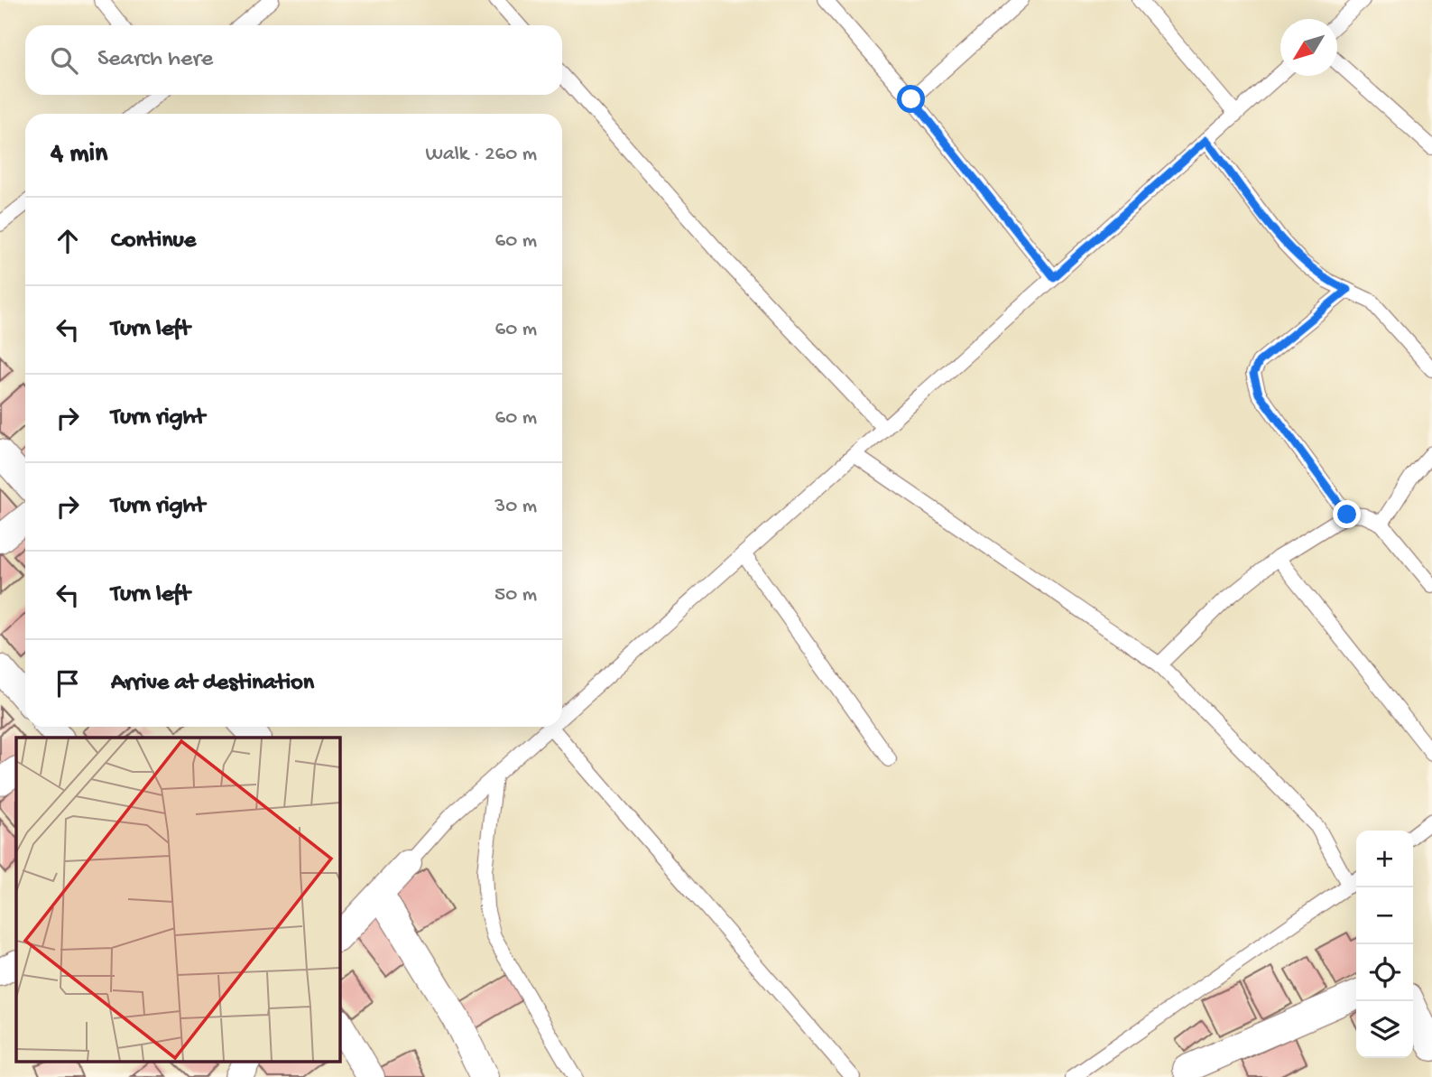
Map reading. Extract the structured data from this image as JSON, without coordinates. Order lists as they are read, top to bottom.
{
  "north": "bottom left",
  "page": {
    "search": "Search here",
    "heading": ["4 min", "Walk · 260 m"],
    "list": [
      ["Continue", "60 m"],
      ["Turn left", "60 m"],
      ["Turn right", "60 m"],
      ["Turn right", "30 m"],
      ["Turn left", "50 m"],
      "Arrive at destination"
    ],
    "map_buttons": ["+", "−"]
  }
}
